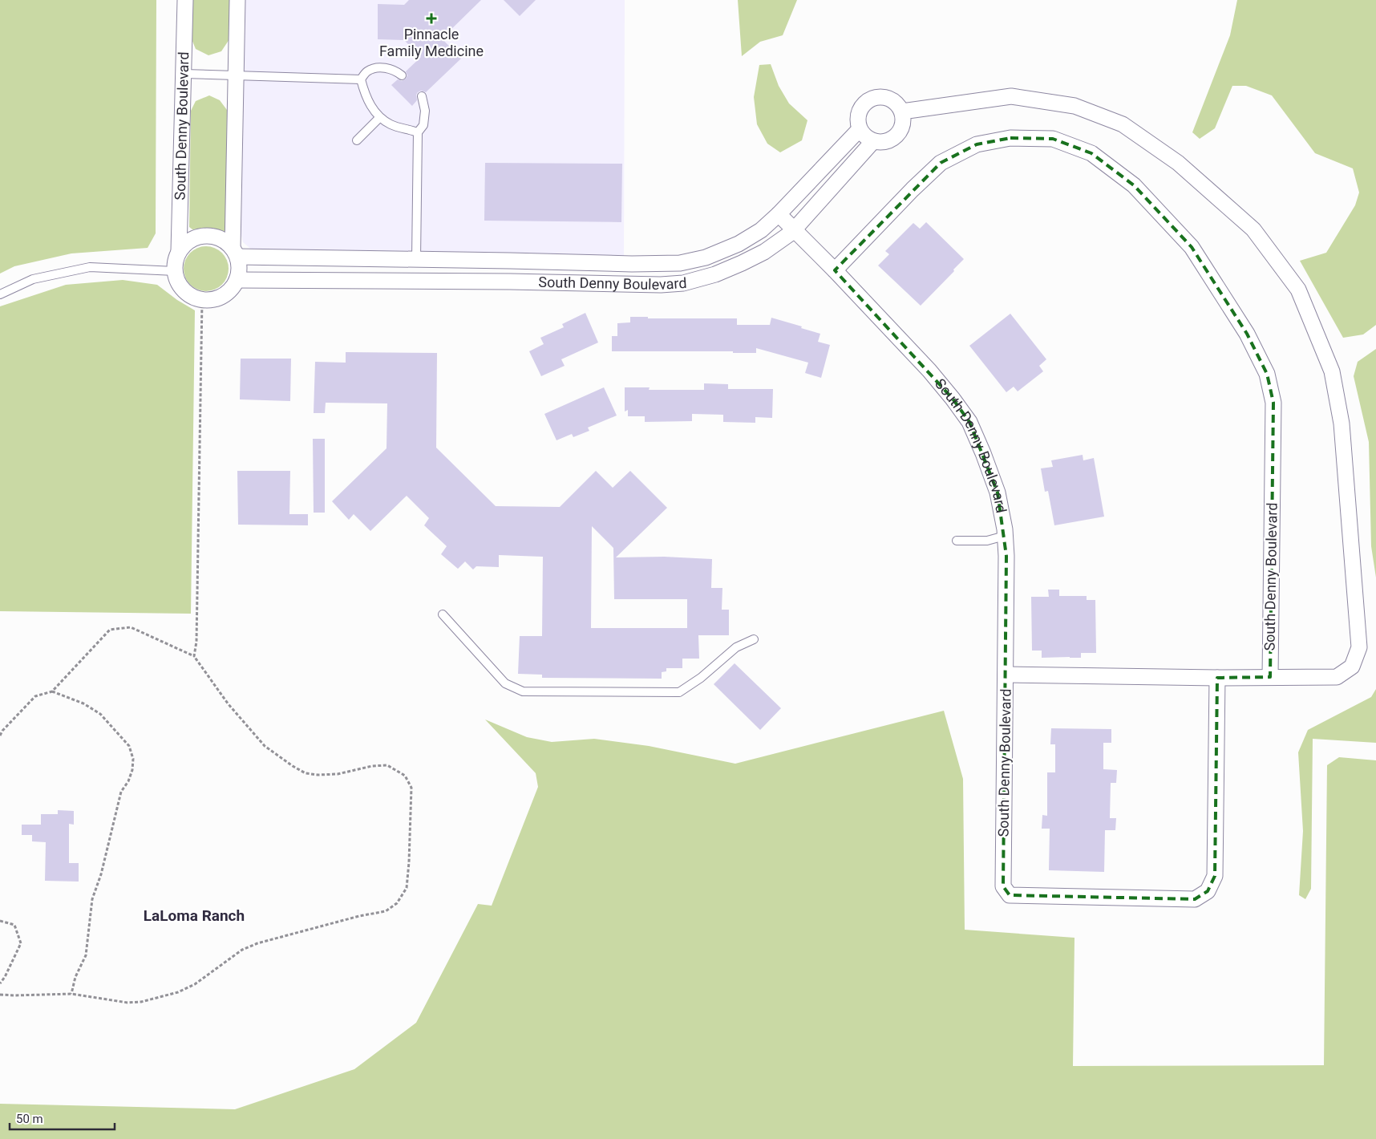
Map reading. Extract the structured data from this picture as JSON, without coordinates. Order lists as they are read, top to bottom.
{
  "streets": {
    "street": ["South Denny Boulevard"]
  },
  "districts": ["LaLoma Ranch"],
  "places": {
    "health": ["Pinnacle Family Medicine"]
  },
  "scale_bar": "50 m"
}
